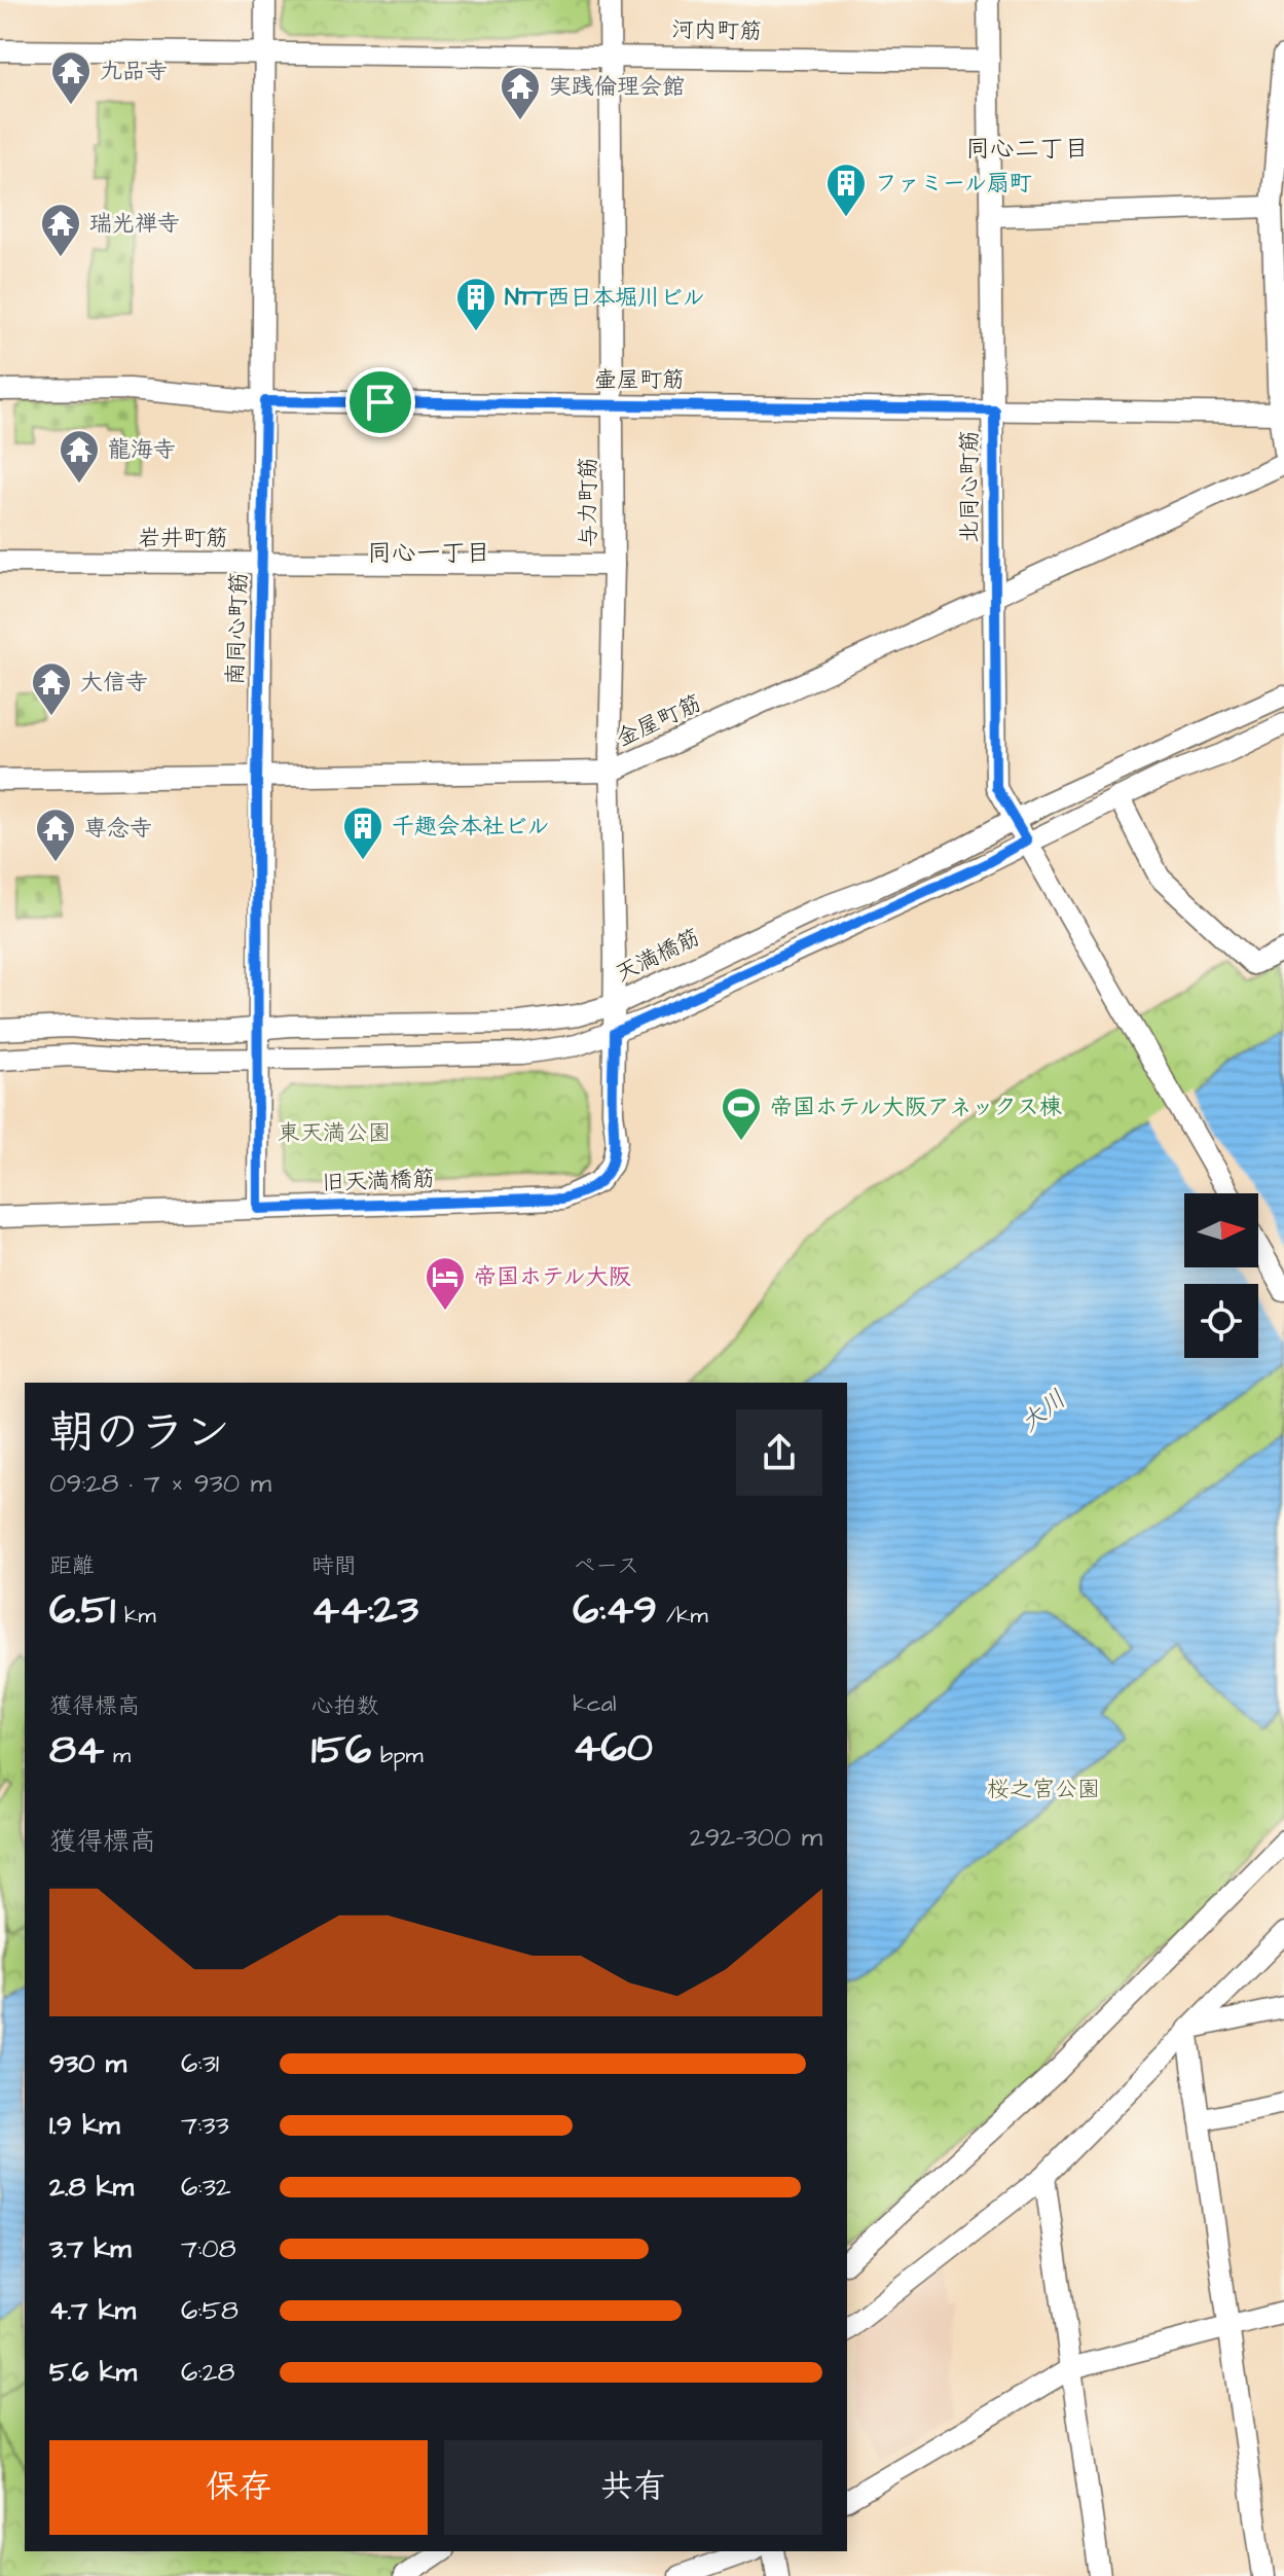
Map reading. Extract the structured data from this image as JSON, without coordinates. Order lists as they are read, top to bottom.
{
  "streets": {
    "street": [
      "河内町筋",
      "壷屋町筋",
      "北同心町筋",
      "与力町筋",
      "岩井町筋",
      "南同心町筋",
      "金屋町筋",
      "天満橋筋",
      "旧天満橋筋"
    ]
  },
  "crossings": [
    ["河内町筋", "北同心町筋"],
    ["河内町筋", "与力町筋"],
    ["河内町筋", "南同心町筋"],
    ["壷屋町筋", "北同心町筋"],
    ["壷屋町筋", "与力町筋"],
    ["壷屋町筋", "南同心町筋"],
    ["北同心町筋", "金屋町筋"],
    ["北同心町筋", "天満橋筋"],
    ["与力町筋", "岩井町筋"],
    ["与力町筋", "金屋町筋"],
    ["与力町筋", "天満橋筋"],
    ["与力町筋", "旧天満橋筋"],
    ["岩井町筋", "南同心町筋"],
    ["南同心町筋", "金屋町筋"],
    ["南同心町筋", "天満橋筋"],
    ["南同心町筋", "旧天満橋筋"],
    ["天満橋筋", "旧天満橋筋"]
  ],
  "districts": ["同心二丁目", "同心一丁目"],
  "water": ["大川"],
  "parks": ["東天満公園", "桜之宮公園"],
  "places": {
    "temple": [
      "九品寺",
      "実践倫理会館",
      "瑞光禅寺",
      "龍海寺",
      "大信寺",
      "専念寺"
    ],
    "building": ["ファミール扇町", "NTT西日本堀川ビル", "千趣会本社ビル"],
    "sports": ["帝国ホテル大阪アネックス棟"],
    "hotel": ["帝国ホテル大阪"]
  },
  "north": "right",
  "page": {
    "heading": ["朝のラン", "09:28 · 7 × 930 m"],
    "stats": [
      ["距離", "6.51 km"],
      ["時間", "44:23"],
      ["ペース", "6:49 /km"],
      ["獲得標高", "84 m"],
      ["心拍数", "156 bpm"],
      ["kcal", "460"]
    ],
    "chart": ["獲得標高", "292–300 m"],
    "list": [
      {
        "name": "930 m",
        "note": "6:31"
      },
      {
        "name": "1.9 km",
        "note": "7:33"
      },
      {
        "name": "2.8 km",
        "note": "6:32"
      },
      {
        "name": "3.7 km",
        "note": "7:08"
      },
      {
        "name": "4.7 km",
        "note": "6:58"
      },
      {
        "name": "5.6 km",
        "note": "6:28"
      }
    ],
    "buttons": ["保存", "共有"]
  }
}
